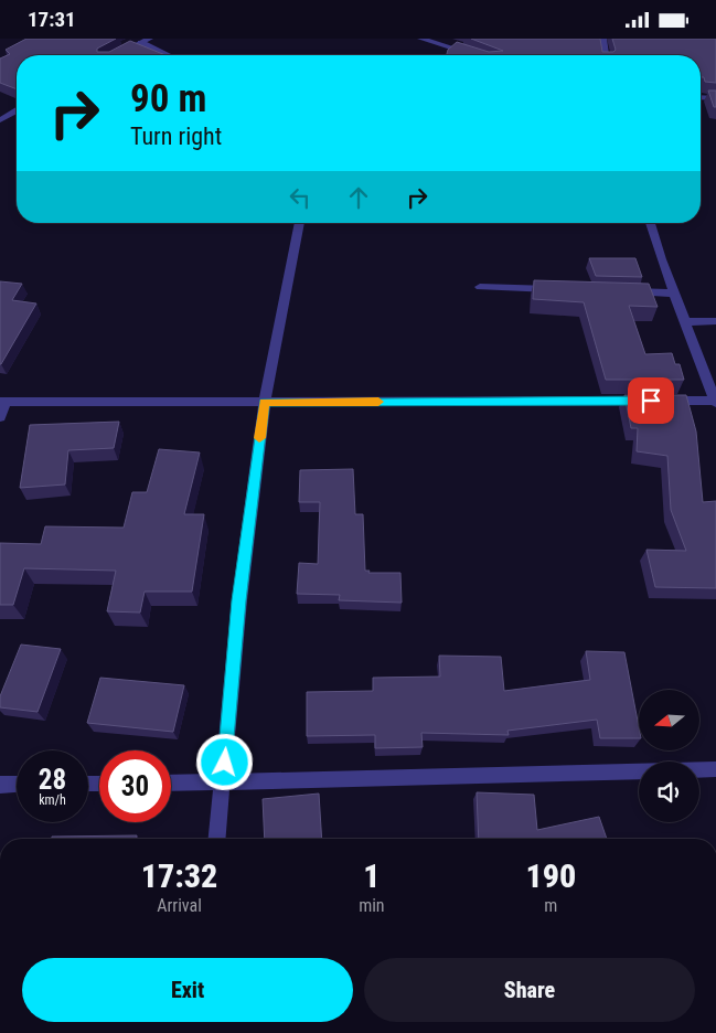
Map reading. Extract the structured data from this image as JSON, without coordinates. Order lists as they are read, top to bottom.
{
  "north": "left",
  "page": {
    "status": "17:31",
    "turn": ["90 m", "Turn right"],
    "speed": "28 km/h",
    "limit": "30",
    "eta": [
      "17:32",
      "Arrival",
      "1",
      "min",
      "190",
      "m"
    ],
    "buttons": ["Exit", "Share"]
  }
}
